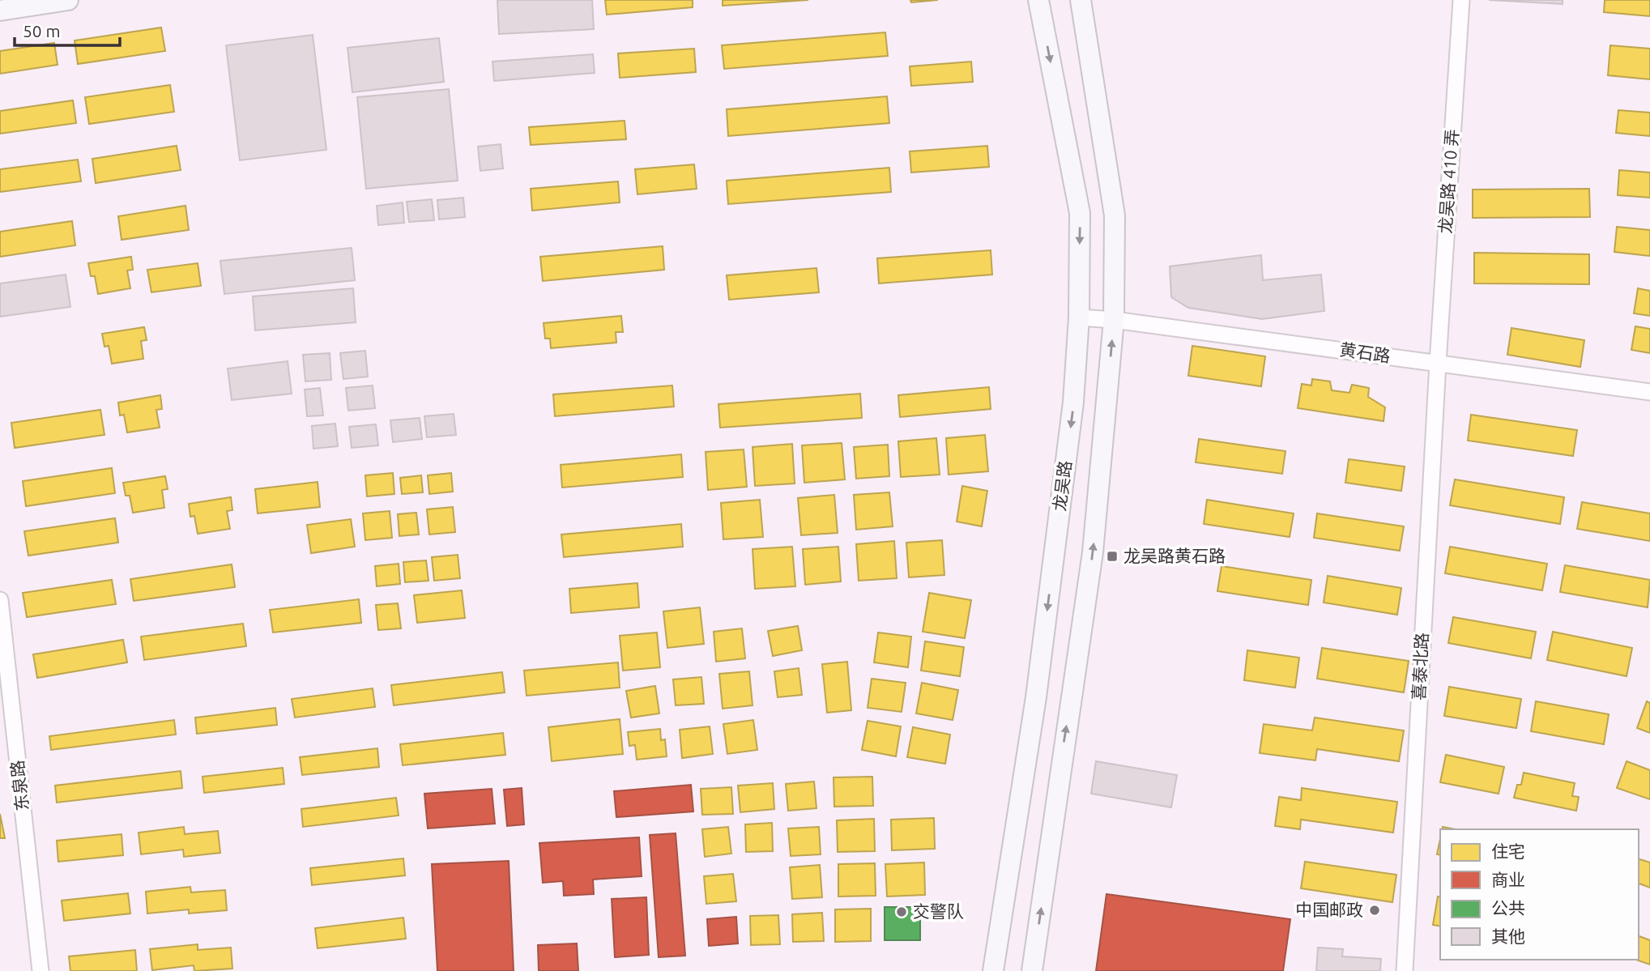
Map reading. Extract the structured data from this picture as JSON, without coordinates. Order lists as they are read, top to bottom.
{
  "streets": {
    "main road": ["龙吴路"],
    "street": [
      "龙吴路 410 弄",
      "黄石路",
      "喜泰北路",
      "东泉路"
    ]
  },
  "crossings": [
    ["龙吴路 410 弄", "黄石路"],
    ["龙吴路 410 弄", "喜泰北路"],
    ["黄石路", "龙吴路"],
    ["黄石路", "喜泰北路"]
  ],
  "places": {
    "transit": ["龙吴路黄石路"],
    "other": ["中国邮政", "交警队"]
  },
  "legend": [
    "住宅",
    "商业",
    "公共",
    "其他"
  ],
  "scale_bar": "50 m"
}
